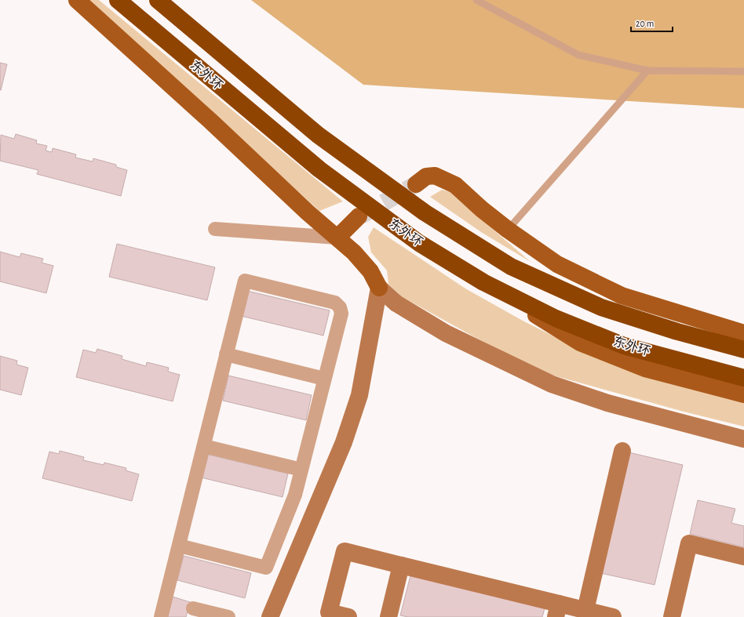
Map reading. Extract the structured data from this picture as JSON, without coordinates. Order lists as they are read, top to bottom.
{
  "streets": {
    "highway": ["东外环"]
  },
  "scale_bar": "20 m"
}
